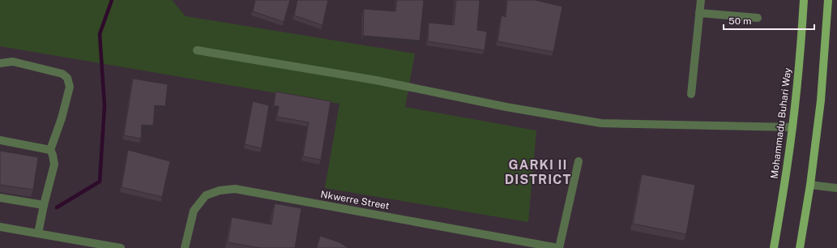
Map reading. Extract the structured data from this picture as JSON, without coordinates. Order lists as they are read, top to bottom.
{
  "streets": {
    "main road": ["Mohammadu Buhari Way"],
    "street": ["Nkwerre Street"]
  },
  "districts": ["GARKI II DISTRICT"],
  "scale_bar": "50 m"
}
